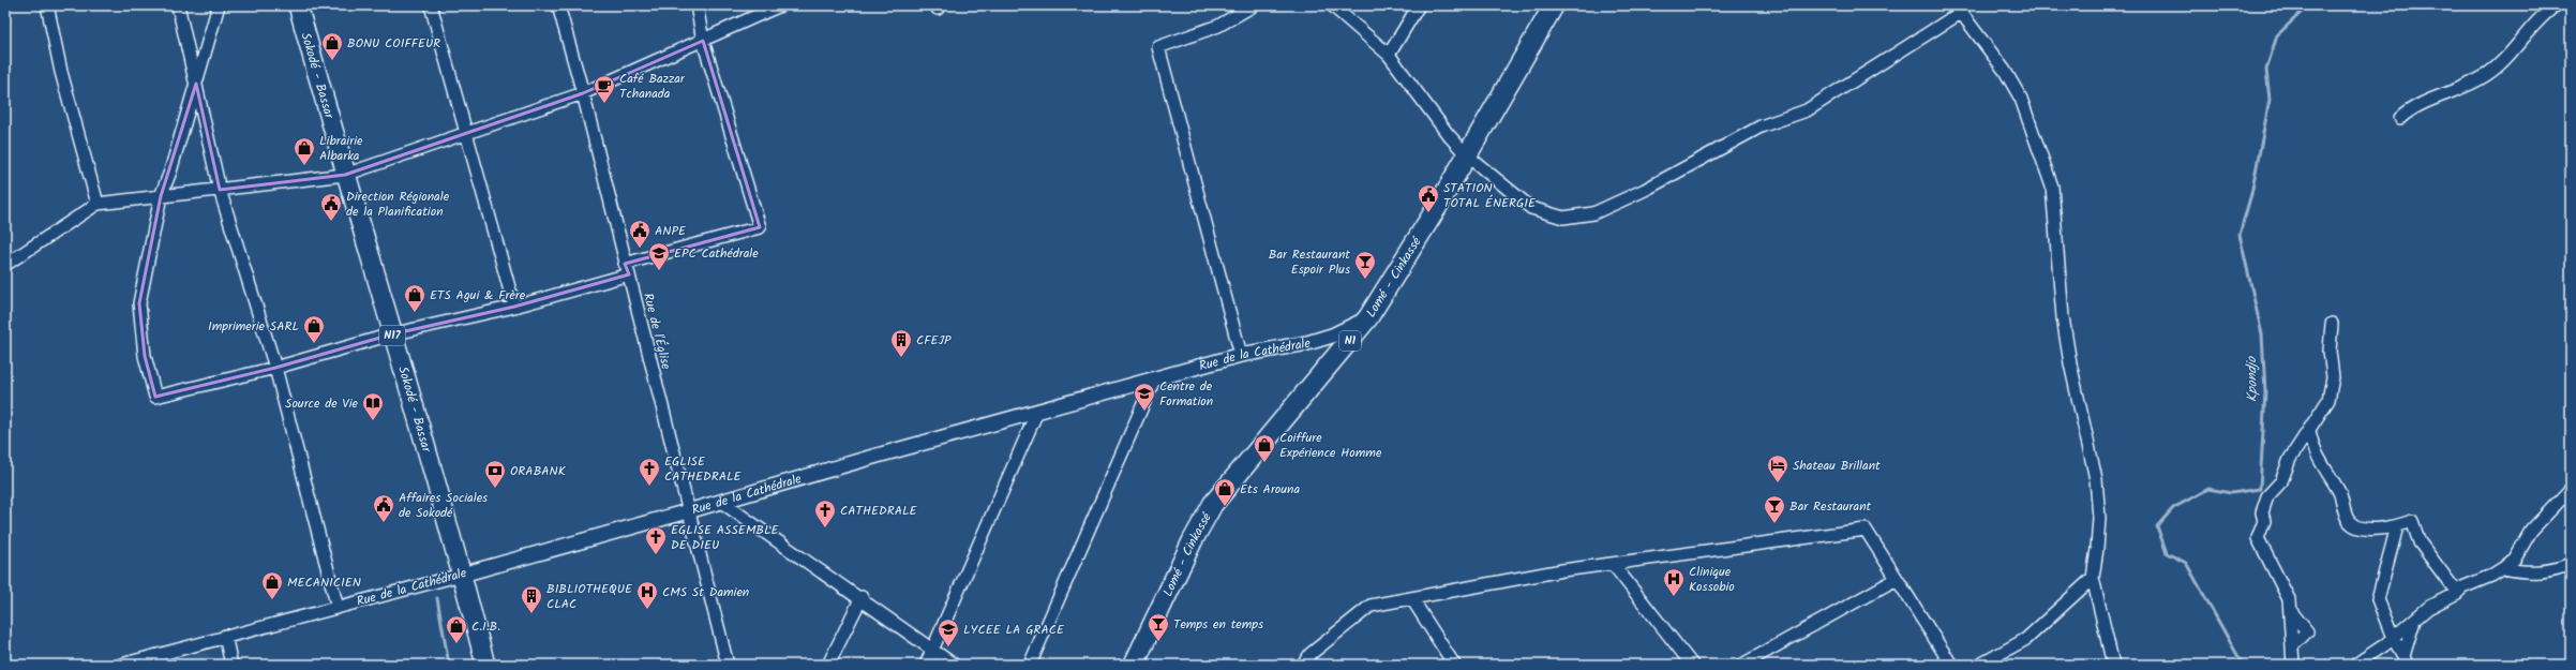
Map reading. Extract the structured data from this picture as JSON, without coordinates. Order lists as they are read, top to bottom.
{
  "streets": {
    "highway": ["Lomé - Cinkassé", "N1"],
    "main road": ["Sokodé - Bassar", "N17"],
    "street": ["Rue de l'Église", "Rue de la Cathédrale"]
  },
  "crossings": [
    ["Sokodé - Bassar", "Rue de la Cathédrale"],
    ["Lomé - Cinkassé", "Rue de la Cathédrale"],
    ["Rue de l'Église", "Rue de la Cathédrale"]
  ],
  "water": ["Kpondjo"],
  "places": {
    "shop": [
      "BONU COIFFEUR",
      "Librairie Albarka",
      "ETS Agui & Frère",
      "Imprimerie SARL",
      "Coiffure Expérience Homme",
      "Ets Arouna",
      "MECANICIEN",
      "C.I.B."
    ],
    "cafe": ["Café Bazzar Tchanada"],
    "public building": [
      "STATION TOTAL ÉNERGIE",
      "Direction Régionale de la Planification",
      "ANPE",
      "Affaires Sociales de Sokodé"
    ],
    "school or university": ["EPC Cathédrale", "Centre de Formation", "LYCEE LA GRACE"],
    "bar": ["Bar Restaurant Espoir Plus", "Bar Restaurant", "Temps en temps"],
    "building": ["CFEJP", "BIBLIOTHEQUE CLAC"],
    "library": ["Source de Vie"],
    "hotel": ["Shateau Brillant"],
    "church": ["EGLISE CATHEDRALE", "CATHEDRALE", "EGLISE ASSEMBLE DE DIEU"],
    "bank": ["ORABANK"],
    "hospital": ["Clinique Kossobio", "CMS St Damien"]
  }
}
